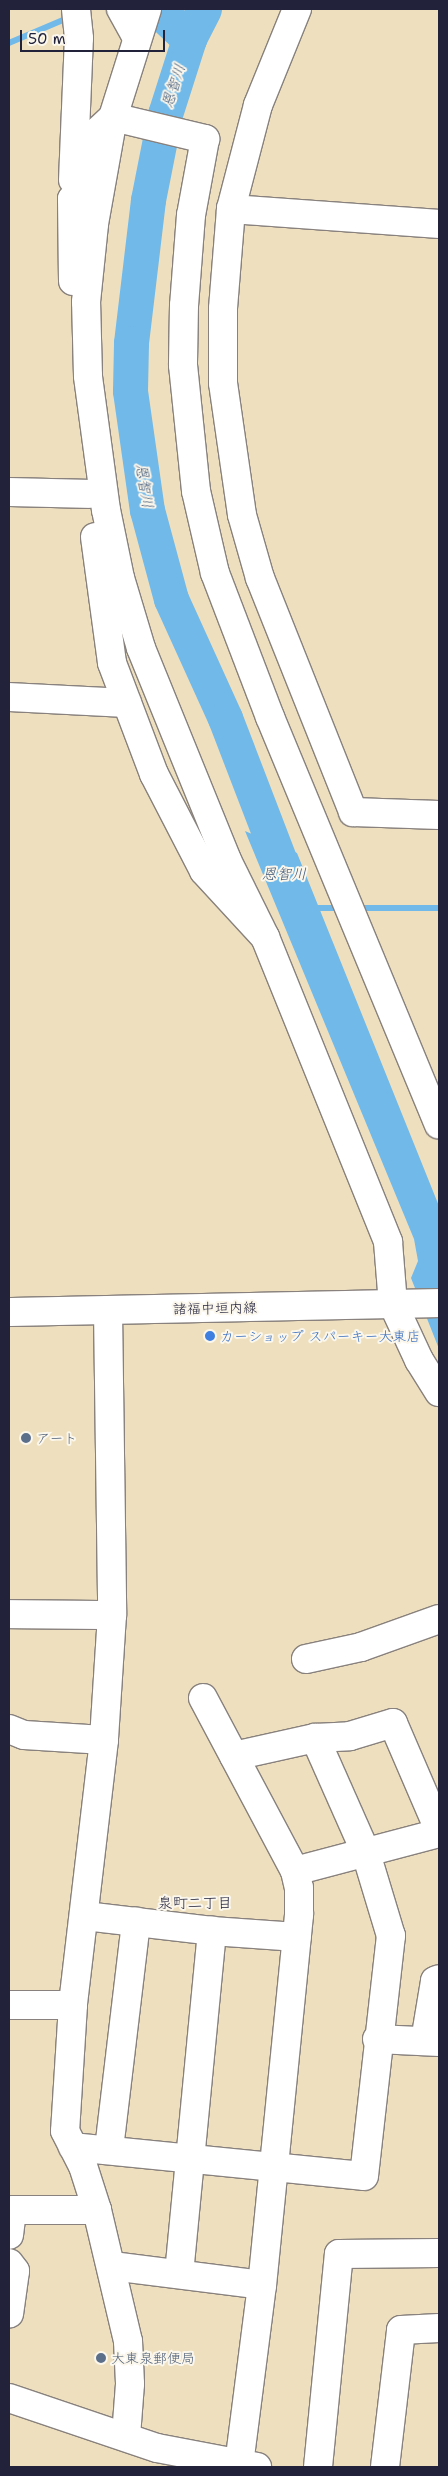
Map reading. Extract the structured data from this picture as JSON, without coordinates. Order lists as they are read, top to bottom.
{
  "streets": {
    "street": ["諸福中垣内線"]
  },
  "districts": ["泉町二丁目"],
  "water": ["恩智川"],
  "places": ["カーショップ スパーキー大東店", "アート", "大東泉郵便局"],
  "scale_bar": "50 m"
}
